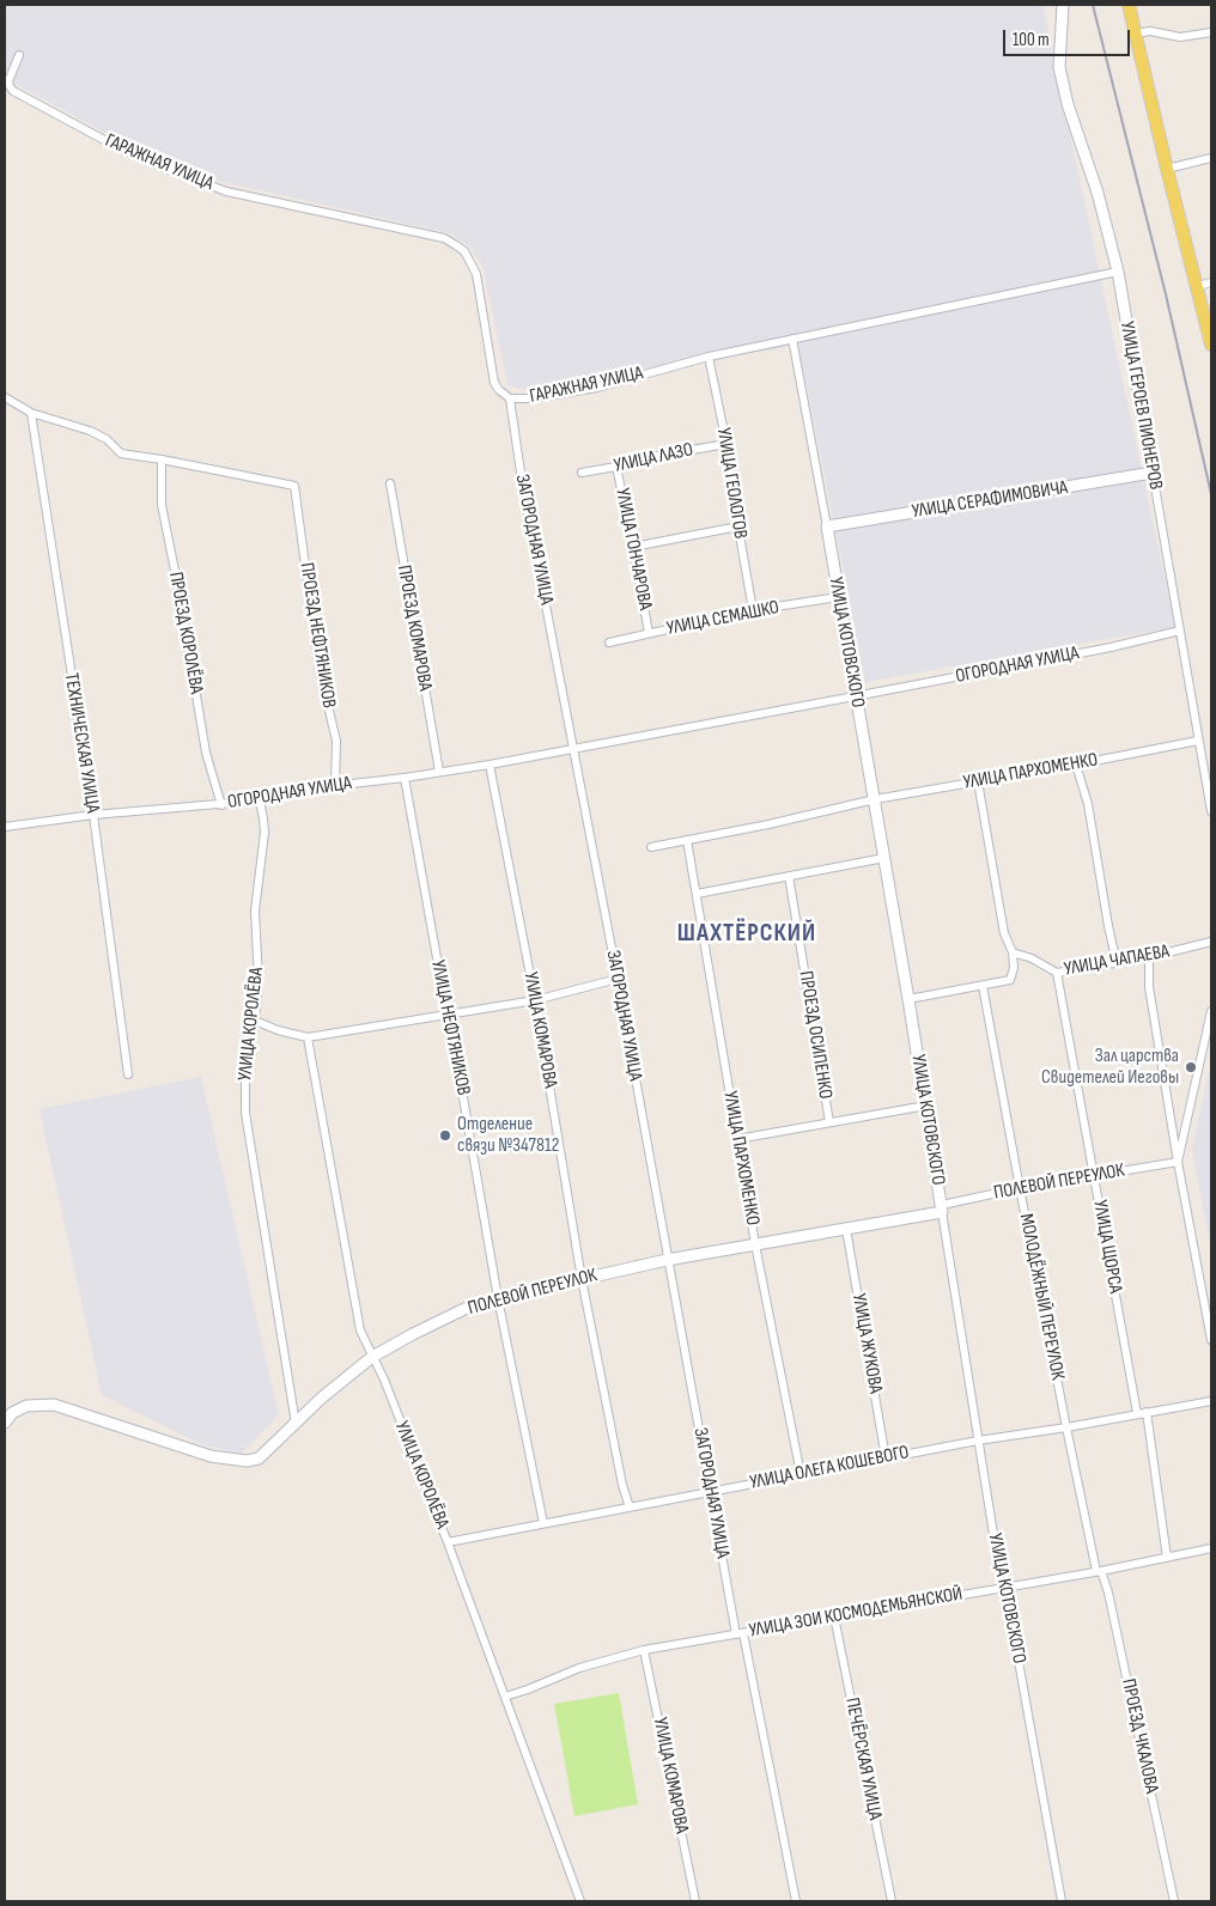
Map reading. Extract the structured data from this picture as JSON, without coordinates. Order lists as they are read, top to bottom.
{
  "streets": {
    "street": [
      "ГАРАЖНАЯ УЛИЦА",
      "УЛИЦА ГЕРОЕВ ПИОНЕРОВ",
      "УЛИЦА ЛАЗО",
      "УЛИЦА ГЕОЛОГОВ",
      "УЛИЦА СЕРАФИМОВИЧА",
      "ЗАГОРОДНАЯ УЛИЦА",
      "УЛИЦА ГОНЧАРОВА",
      "УЛИЦА СЕМАШКО",
      "ПРОЕЗД КОМАРОВА",
      "ПРОЕЗД КОРОЛЁВА",
      "ПРОЕЗД НЕФТЯНИКОВ",
      "УЛИЦА КОТОВСКОГО",
      "ОГОРОДНАЯ УЛИЦА",
      "ТЕХНИЧЕСКАЯ УЛИЦА",
      "УЛИЦА ПАРХОМЕНКО",
      "УЛИЦА ЧАПАЕВА",
      "УЛИЦА КОРОЛЁВА",
      "УЛИЦА НЕФТЯНИКОВ",
      "УЛИЦА КОМАРОВА",
      "ПРОЕЗД ОСИПЕНКО",
      "ПОЛЕВОЙ ПЕРЕУЛОК",
      "УЛИЦА ЩОРСА",
      "МОЛОДЁЖНЫЙ ПЕРЕУЛОК",
      "УЛИЦА ЖУКОВА",
      "УЛИЦА ОЛЕГА КОШЕВОГО",
      "УЛИЦА ЗОИ КОСМОДЕМЬЯНСКОЙ",
      "ПРОЕЗД ЧКАЛОВА",
      "ПЕЧЁРСКАЯ УЛИЦА"
    ]
  },
  "crossings": [
    ["ГАРАЖНАЯ УЛИЦА", "УЛИЦА ГЕРОЕВ ПИОНЕРОВ"],
    ["ГАРАЖНАЯ УЛИЦА", "УЛИЦА ГЕОЛОГОВ"],
    ["ГАРАЖНАЯ УЛИЦА", "ЗАГОРОДНАЯ УЛИЦА"],
    ["ГАРАЖНАЯ УЛИЦА", "УЛИЦА КОТОВСКОГО"],
    ["УЛИЦА ГЕРОЕВ ПИОНЕРОВ", "УЛИЦА СЕРАФИМОВИЧА"],
    ["УЛИЦА ГЕРОЕВ ПИОНЕРОВ", "ОГОРОДНАЯ УЛИЦА"],
    ["УЛИЦА ГЕРОЕВ ПИОНЕРОВ", "УЛИЦА ПАРХОМЕНКО"],
    ["УЛИЦА ЛАЗО", "УЛИЦА ГЕОЛОГОВ"],
    ["УЛИЦА ЛАЗО", "УЛИЦА ГОНЧАРОВА"],
    ["УЛИЦА ГЕОЛОГОВ", "УЛИЦА СЕМАШКО"],
    ["УЛИЦА СЕРАФИМОВИЧА", "УЛИЦА КОТОВСКОГО"],
    ["ЗАГОРОДНАЯ УЛИЦА", "ОГОРОДНАЯ УЛИЦА"],
    ["ЗАГОРОДНАЯ УЛИЦА", "ПОЛЕВОЙ ПЕРЕУЛОК"],
    ["ЗАГОРОДНАЯ УЛИЦА", "УЛИЦА ОЛЕГА КОШЕВОГО"],
    ["ЗАГОРОДНАЯ УЛИЦА", "УЛИЦА ЗОИ КОСМОДЕМЬЯНСКОЙ"],
    ["УЛИЦА ГОНЧАРОВА", "УЛИЦА СЕМАШКО"],
    ["УЛИЦА СЕМАШКО", "УЛИЦА КОТОВСКОГО"],
    ["ПРОЕЗД КОМАРОВА", "ОГОРОДНАЯ УЛИЦА"],
    ["ПРОЕЗД КОРОЛЁВА", "ПРОЕЗД НЕФТЯНИКОВ"],
    ["ПРОЕЗД КОРОЛЁВА", "ОГОРОДНАЯ УЛИЦА"],
    ["ПРОЕЗД НЕФТЯНИКОВ", "ОГОРОДНАЯ УЛИЦА"],
    ["УЛИЦА КОТОВСКОГО", "ОГОРОДНАЯ УЛИЦА"],
    ["УЛИЦА КОТОВСКОГО", "УЛИЦА ПАРХОМЕНКО"],
    ["УЛИЦА КОТОВСКОГО", "ПОЛЕВОЙ ПЕРЕУЛОК"],
    ["УЛИЦА КОТОВСКОГО", "УЛИЦА ОЛЕГА КОШЕВОГО"],
    ["УЛИЦА КОТОВСКОГО", "УЛИЦА ЗОИ КОСМОДЕМЬЯНСКОЙ"],
    ["ОГОРОДНАЯ УЛИЦА", "ТЕХНИЧЕСКАЯ УЛИЦА"],
    ["ОГОРОДНАЯ УЛИЦА", "УЛИЦА КОРОЛЁВА"],
    ["ОГОРОДНАЯ УЛИЦА", "УЛИЦА НЕФТЯНИКОВ"],
    ["ОГОРОДНАЯ УЛИЦА", "УЛИЦА КОМАРОВА"],
    ["УЛИЦА ПАРХОМЕНКО", "ПОЛЕВОЙ ПЕРЕУЛОК"],
    ["УЛИЦА ПАРХОМЕНКО", "УЛИЦА ОЛЕГА КОШЕВОГО"],
    ["УЛИЦА ЧАПАЕВА", "УЛИЦА ЩОРСА"],
    ["УЛИЦА КОРОЛЁВА", "ПОЛЕВОЙ ПЕРЕУЛОК"],
    ["УЛИЦА КОРОЛЁВА", "УЛИЦА ОЛЕГА КОШЕВОГО"],
    ["УЛИЦА КОРОЛЁВА", "УЛИЦА ЗОИ КОСМОДЕМЬЯНСКОЙ"],
    ["УЛИЦА НЕФТЯНИКОВ", "ПОЛЕВОЙ ПЕРЕУЛОК"],
    ["УЛИЦА НЕФТЯНИКОВ", "УЛИЦА ОЛЕГА КОШЕВОГО"],
    ["УЛИЦА КОМАРОВА", "ПОЛЕВОЙ ПЕРЕУЛОК"],
    ["УЛИЦА КОМАРОВА", "УЛИЦА ОЛЕГА КОШЕВОГО"],
    ["УЛИЦА КОМАРОВА", "УЛИЦА ЗОИ КОСМОДЕМЬЯНСКОЙ"],
    ["ПОЛЕВОЙ ПЕРЕУЛОК", "УЛИЦА ЩОРСА"],
    ["ПОЛЕВОЙ ПЕРЕУЛОК", "МОЛОДЁЖНЫЙ ПЕРЕУЛОК"],
    ["ПОЛЕВОЙ ПЕРЕУЛОК", "УЛИЦА ЖУКОВА"],
    ["УЛИЦА ЩОРСА", "УЛИЦА ОЛЕГА КОШЕВОГО"],
    ["МОЛОДЁЖНЫЙ ПЕРЕУЛОК", "УЛИЦА ОЛЕГА КОШЕВОГО"],
    ["МОЛОДЁЖНЫЙ ПЕРЕУЛОК", "УЛИЦА ЗОИ КОСМОДЕМЬЯНСКОЙ"],
    ["МОЛОДЁЖНЫЙ ПЕРЕУЛОК", "ПРОЕЗД ЧКАЛОВА"],
    ["УЛИЦА ЖУКОВА", "УЛИЦА ОЛЕГА КОШЕВОГО"],
    ["УЛИЦА ЗОИ КОСМОДЕМЬЯНСКОЙ", "ПРОЕЗД ЧКАЛОВА"],
    ["УЛИЦА ЗОИ КОСМОДЕМЬЯНСКОЙ", "ПЕЧЁРСКАЯ УЛИЦА"]
  ],
  "districts": ["ШАХТЁРСКИЙ"],
  "places": ["Зал царства Свидетелей Иеговы", "Отделение связи №347812"],
  "scale_bar": "100 m"
}
